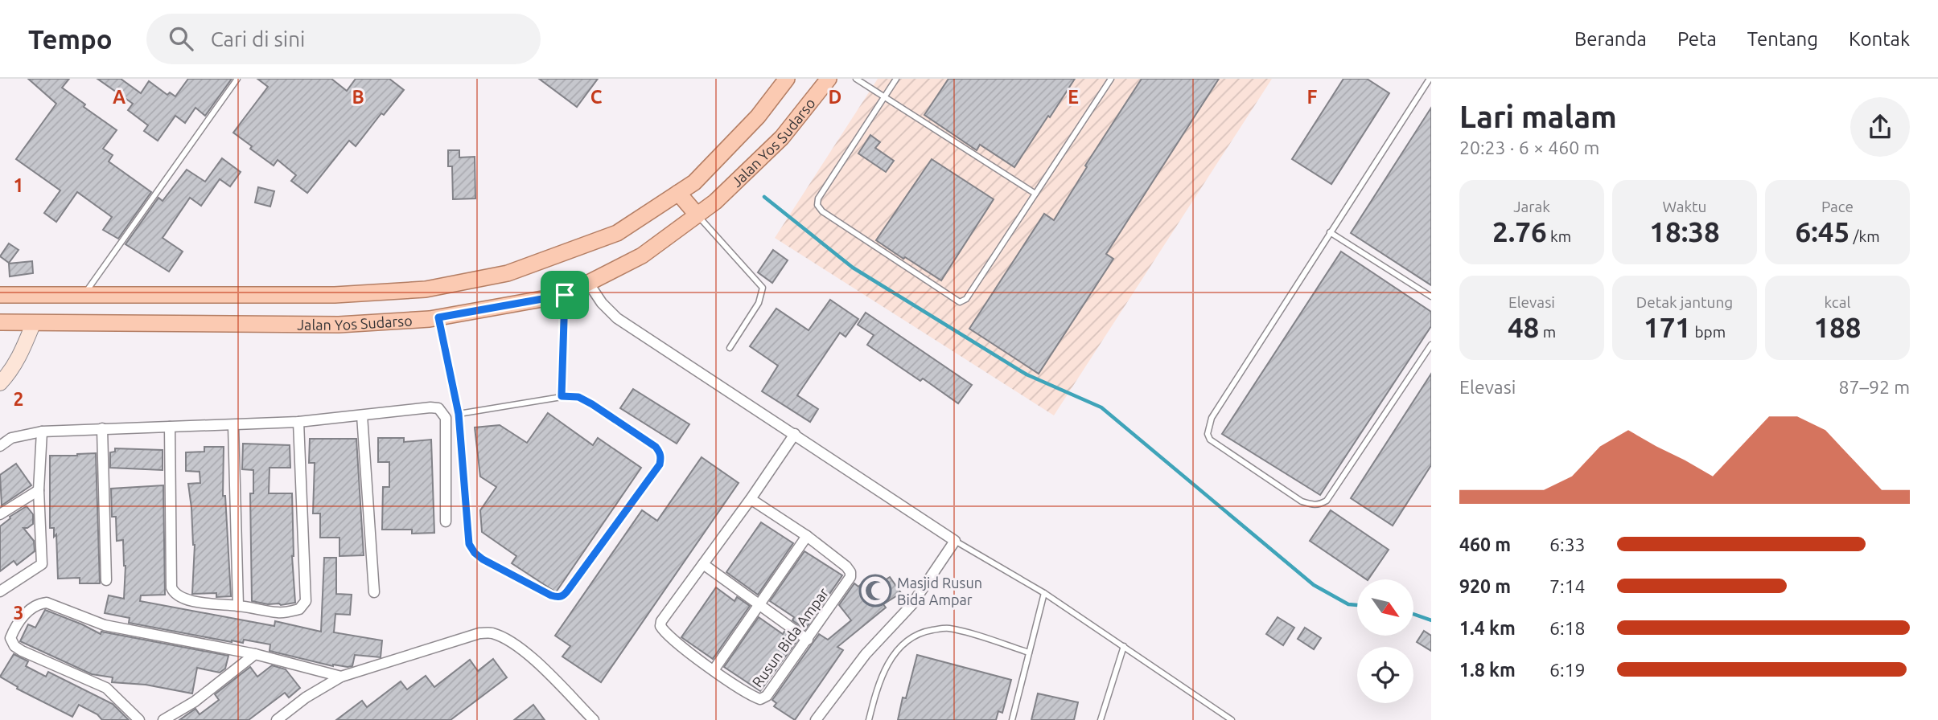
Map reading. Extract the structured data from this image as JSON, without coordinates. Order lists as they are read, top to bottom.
{
  "streets": {
    "main road": ["Jalan Yos Sudarso"],
    "street": ["Rusun Bida Ampar"]
  },
  "places": {
    "mosque": ["Masjid Rusun Bida Ampar"]
  },
  "north": "bottom right",
  "page": {
    "header": "Tempo",
    "search": "Cari di sini",
    "nav": [
      "Beranda",
      "Peta",
      "Tentang",
      "Kontak"
    ],
    "heading": ["Lari malam", "20:23 · 6 × 460 m"],
    "stats": [
      ["Jarak", "2.76 km"],
      ["Waktu", "18:38"],
      ["Pace", "6:45 /km"],
      ["Elevasi", "48 m"],
      ["Detak jantung", "171 bpm"],
      ["kcal", "188"]
    ],
    "chart": ["Elevasi", "87–92 m"],
    "list": [
      {
        "name": "460 m",
        "note": "6:33"
      },
      {
        "name": "920 m",
        "note": "7:14"
      },
      {
        "name": "1.4 km",
        "note": "6:18"
      },
      {
        "name": "1.8 km",
        "note": "6:19"
      }
    ]
  },
  "grid": {
    "columns": [
      "A",
      "B",
      "C",
      "D",
      "E",
      "F"
    ],
    "rows": ["1", "2", "3"]
  }
}
